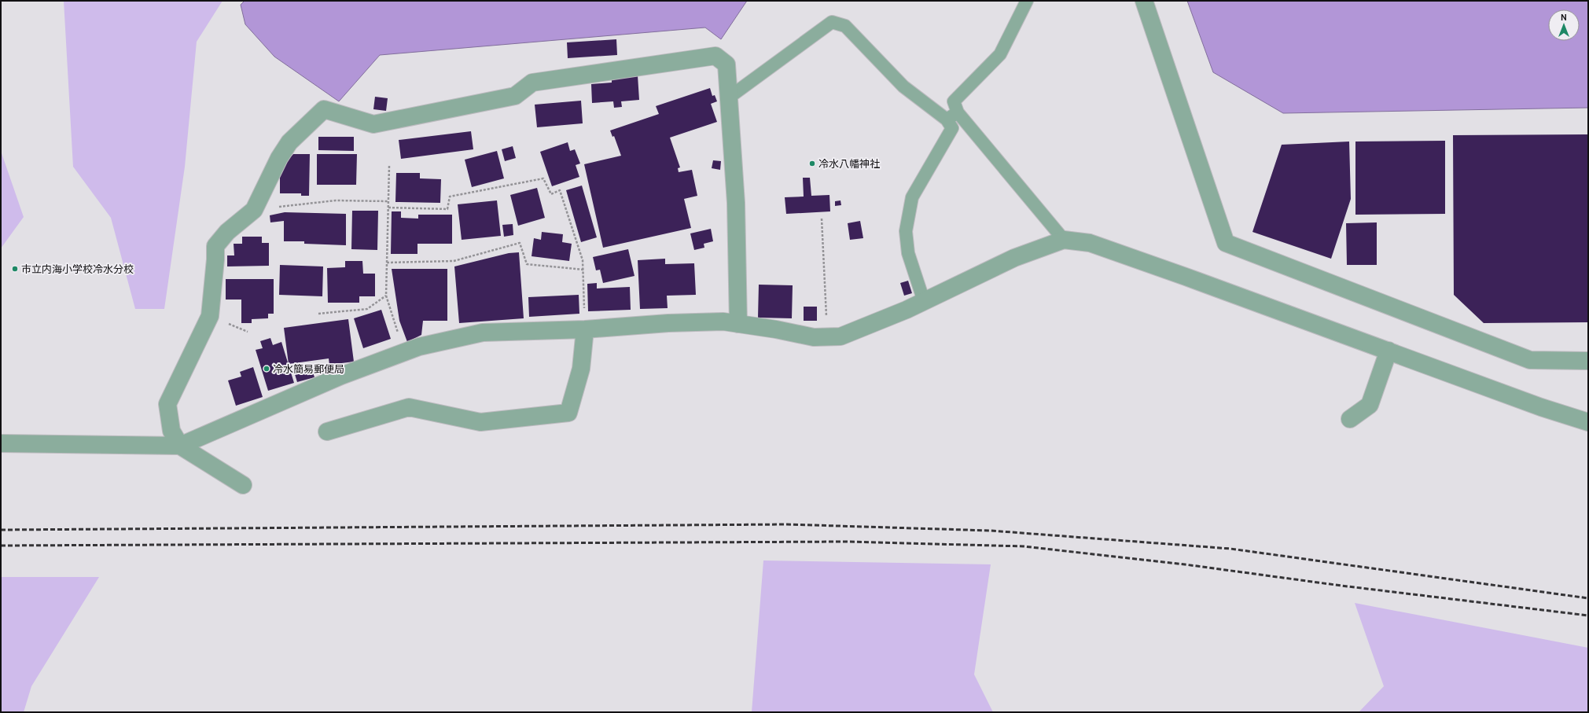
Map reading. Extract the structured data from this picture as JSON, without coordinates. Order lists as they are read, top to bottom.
{
  "places": ["冷水八幡神社", "市立内海小学校冷水分校", "冷水簡易郵便局"],
  "north": "top"
}
